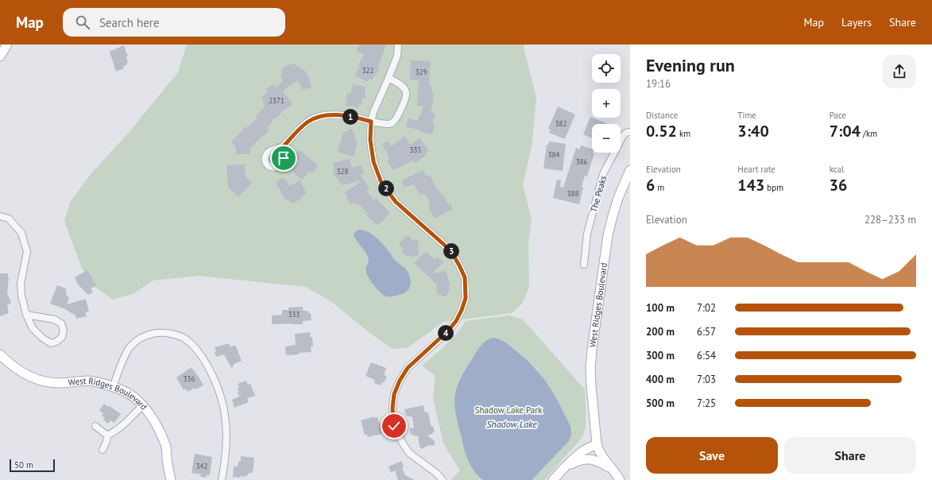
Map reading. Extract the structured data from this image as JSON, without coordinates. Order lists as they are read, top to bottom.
{
  "streets": {
    "street": ["The Peaks", "West Ridges Boulevard"]
  },
  "water": ["Shadow Lake"],
  "parks": ["Shadow Lake Park"],
  "house_numbers": [
    "322",
    "329",
    "2371",
    "382",
    "335",
    "384",
    "386",
    "328",
    "388",
    "333",
    "336",
    "342"
  ],
  "scale_bar": "50 m",
  "page": {
    "header": "Map",
    "search": "Search here",
    "nav": ["Map", "Layers", "Share"],
    "heading": ["Evening run", "19:16"],
    "map_buttons": ["+", "−"],
    "stats": [
      ["Distance", "0.52 km"],
      ["Time", "3:40"],
      ["Pace", "7:04 /km"],
      ["Elevation", "6 m"],
      ["Heart rate", "143 bpm"],
      ["kcal", "36"]
    ],
    "pins": [
      "1",
      "2",
      "3",
      "4"
    ],
    "chart": ["Elevation", "228–233 m"],
    "list": [
      {
        "name": "100 m",
        "note": "7:02"
      },
      {
        "name": "200 m",
        "note": "6:57"
      },
      {
        "name": "300 m",
        "note": "6:54"
      },
      {
        "name": "400 m",
        "note": "7:03"
      },
      {
        "name": "500 m",
        "note": "7:25"
      }
    ],
    "buttons": ["Save", "Share"],
    "scale": "50 m"
  }
}
